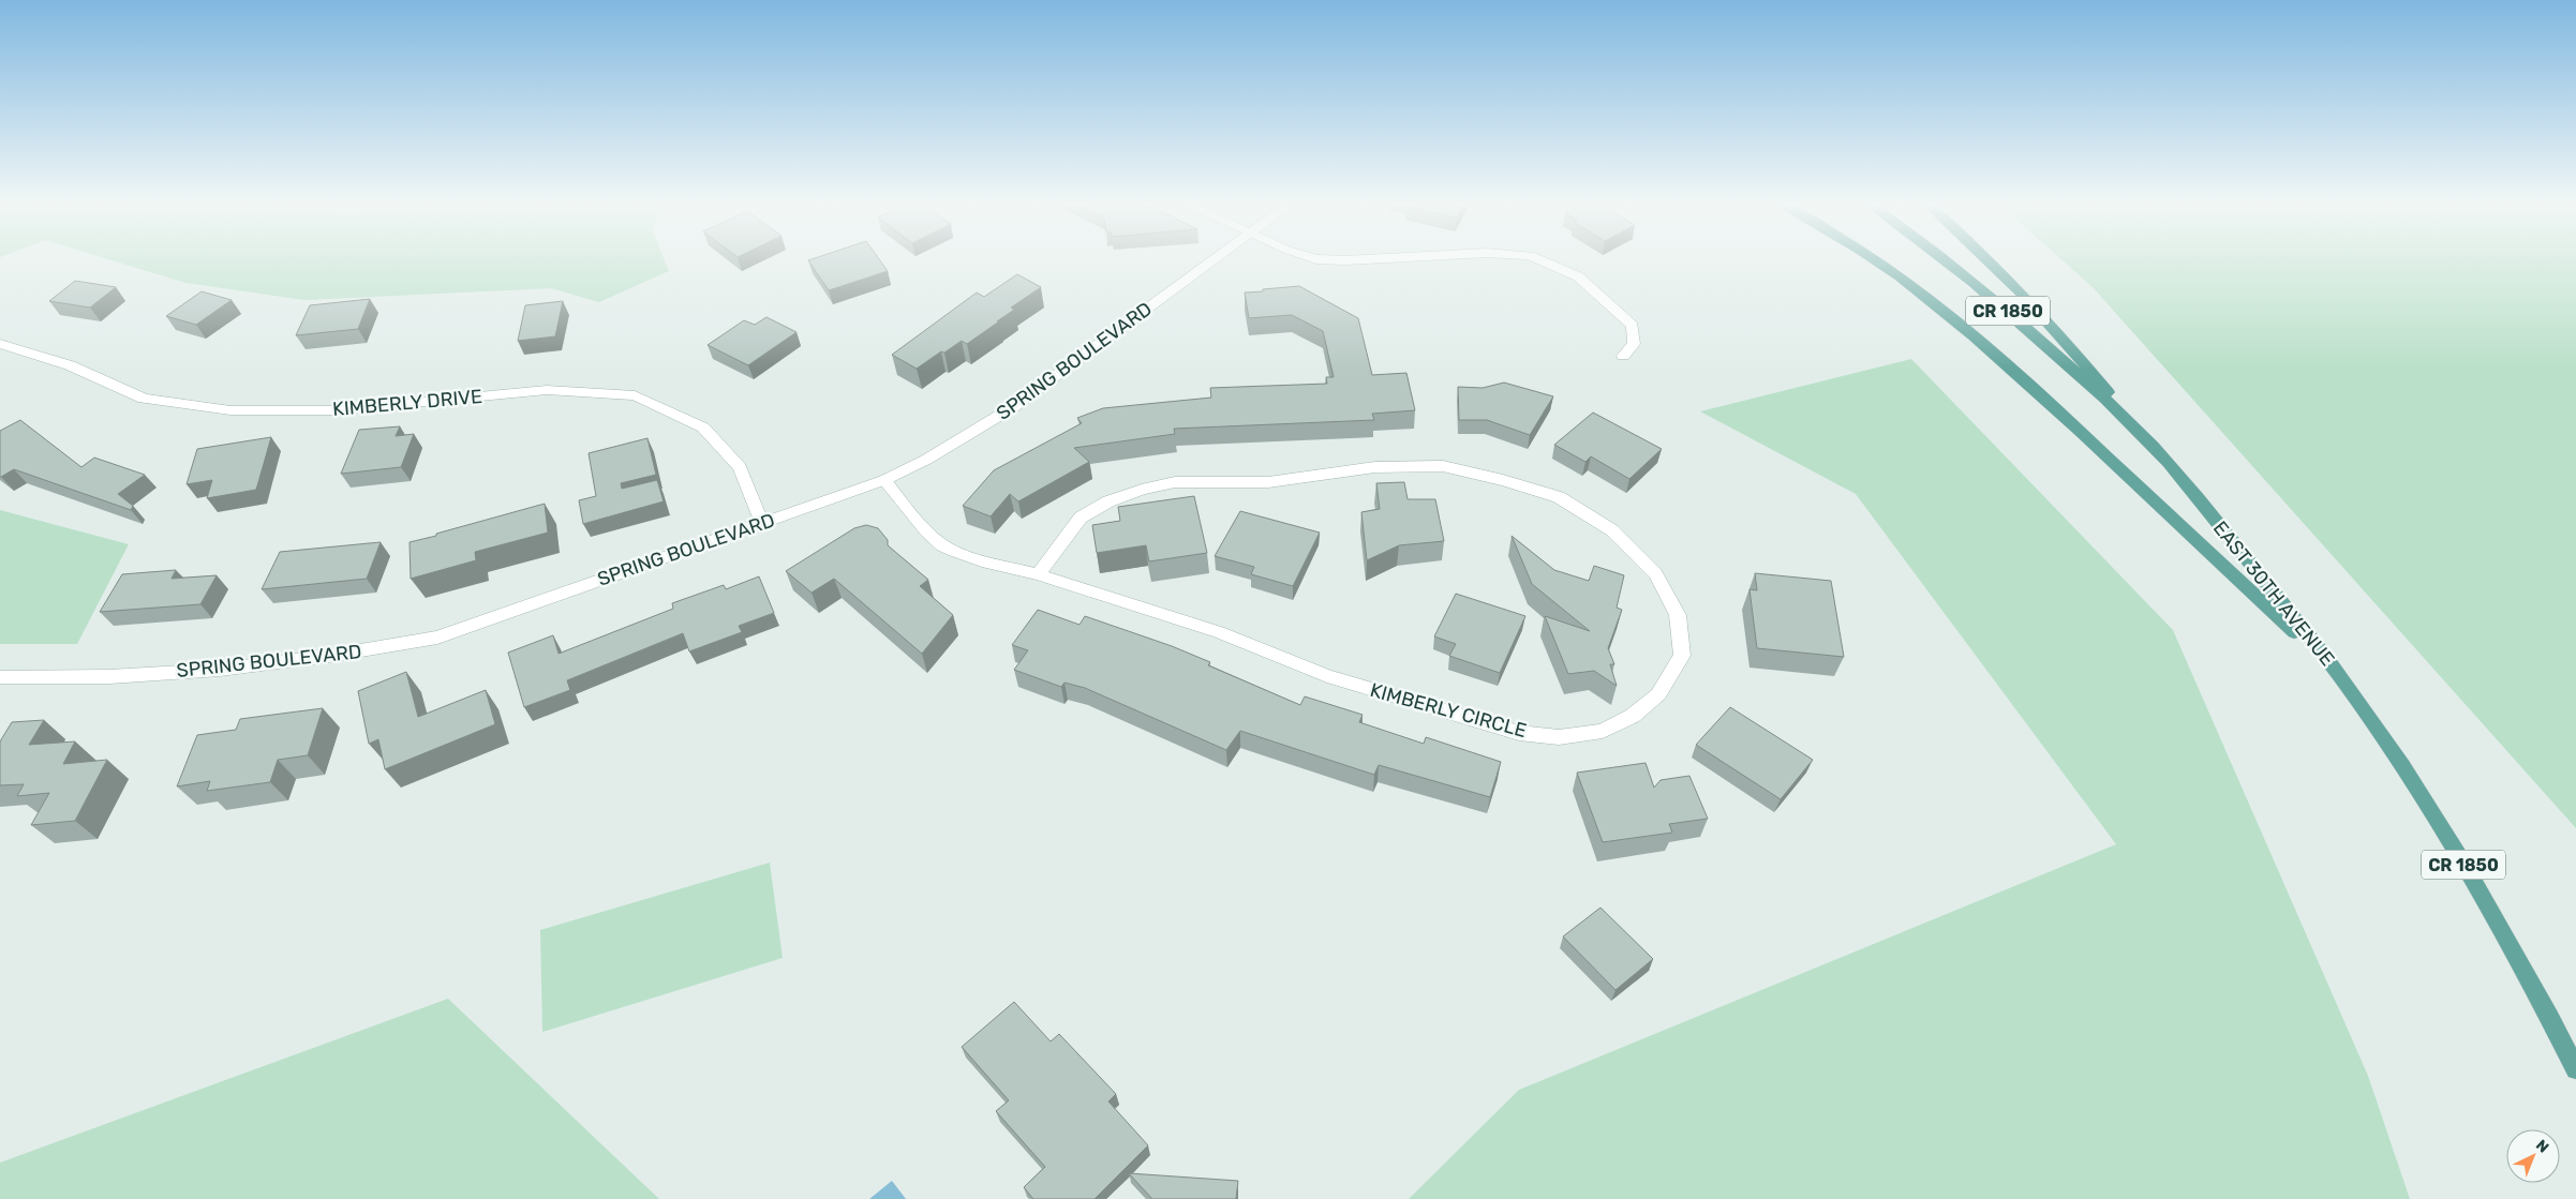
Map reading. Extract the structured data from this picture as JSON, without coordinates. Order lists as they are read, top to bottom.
{
  "streets": {
    "main road": ["CR 1850", "EAST 30TH AVENUE"],
    "street": ["SPRING BOULEVARD", "KIMBERLY DRIVE", "KIMBERLY CIRCLE"]
  },
  "crossings": [
    ["SPRING BOULEVARD", "KIMBERLY DRIVE"],
    ["SPRING BOULEVARD", "KIMBERLY CIRCLE"]
  ],
  "north": "top right"
}
